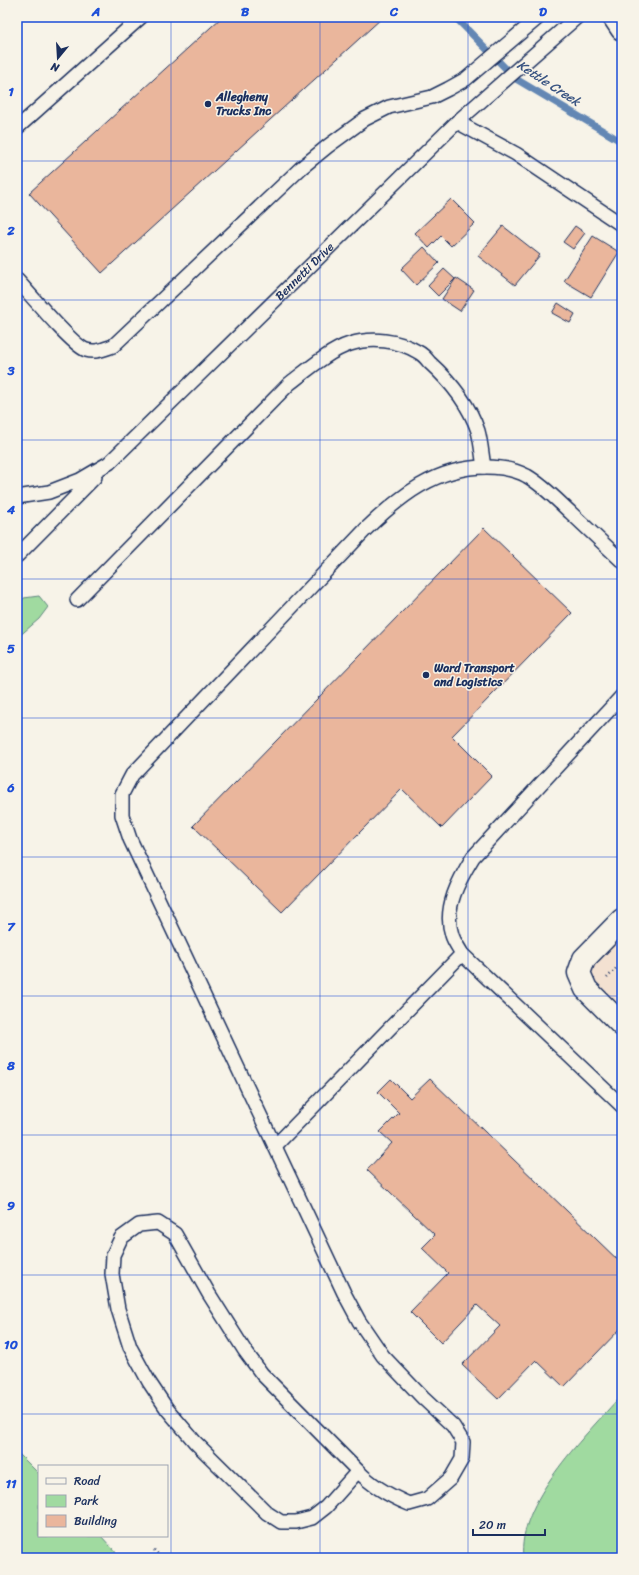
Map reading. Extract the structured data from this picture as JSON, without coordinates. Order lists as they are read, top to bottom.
{
  "streets": {
    "lane": ["Bennetti Drive"]
  },
  "water": ["Kettle Creek"],
  "places": ["Allegheny Trucks Inc", "Ward Transport and Logistics"],
  "legend": ["Road", "Park", "Building"],
  "scale_bar": "20 m",
  "north": "bottom",
  "grid": {
    "columns": [
      "A",
      "B",
      "C",
      "D"
    ],
    "rows": [
      "1",
      "2",
      "3",
      "4",
      "5",
      "6",
      "7",
      "8",
      "9",
      "10",
      "11"
    ]
  }
}
